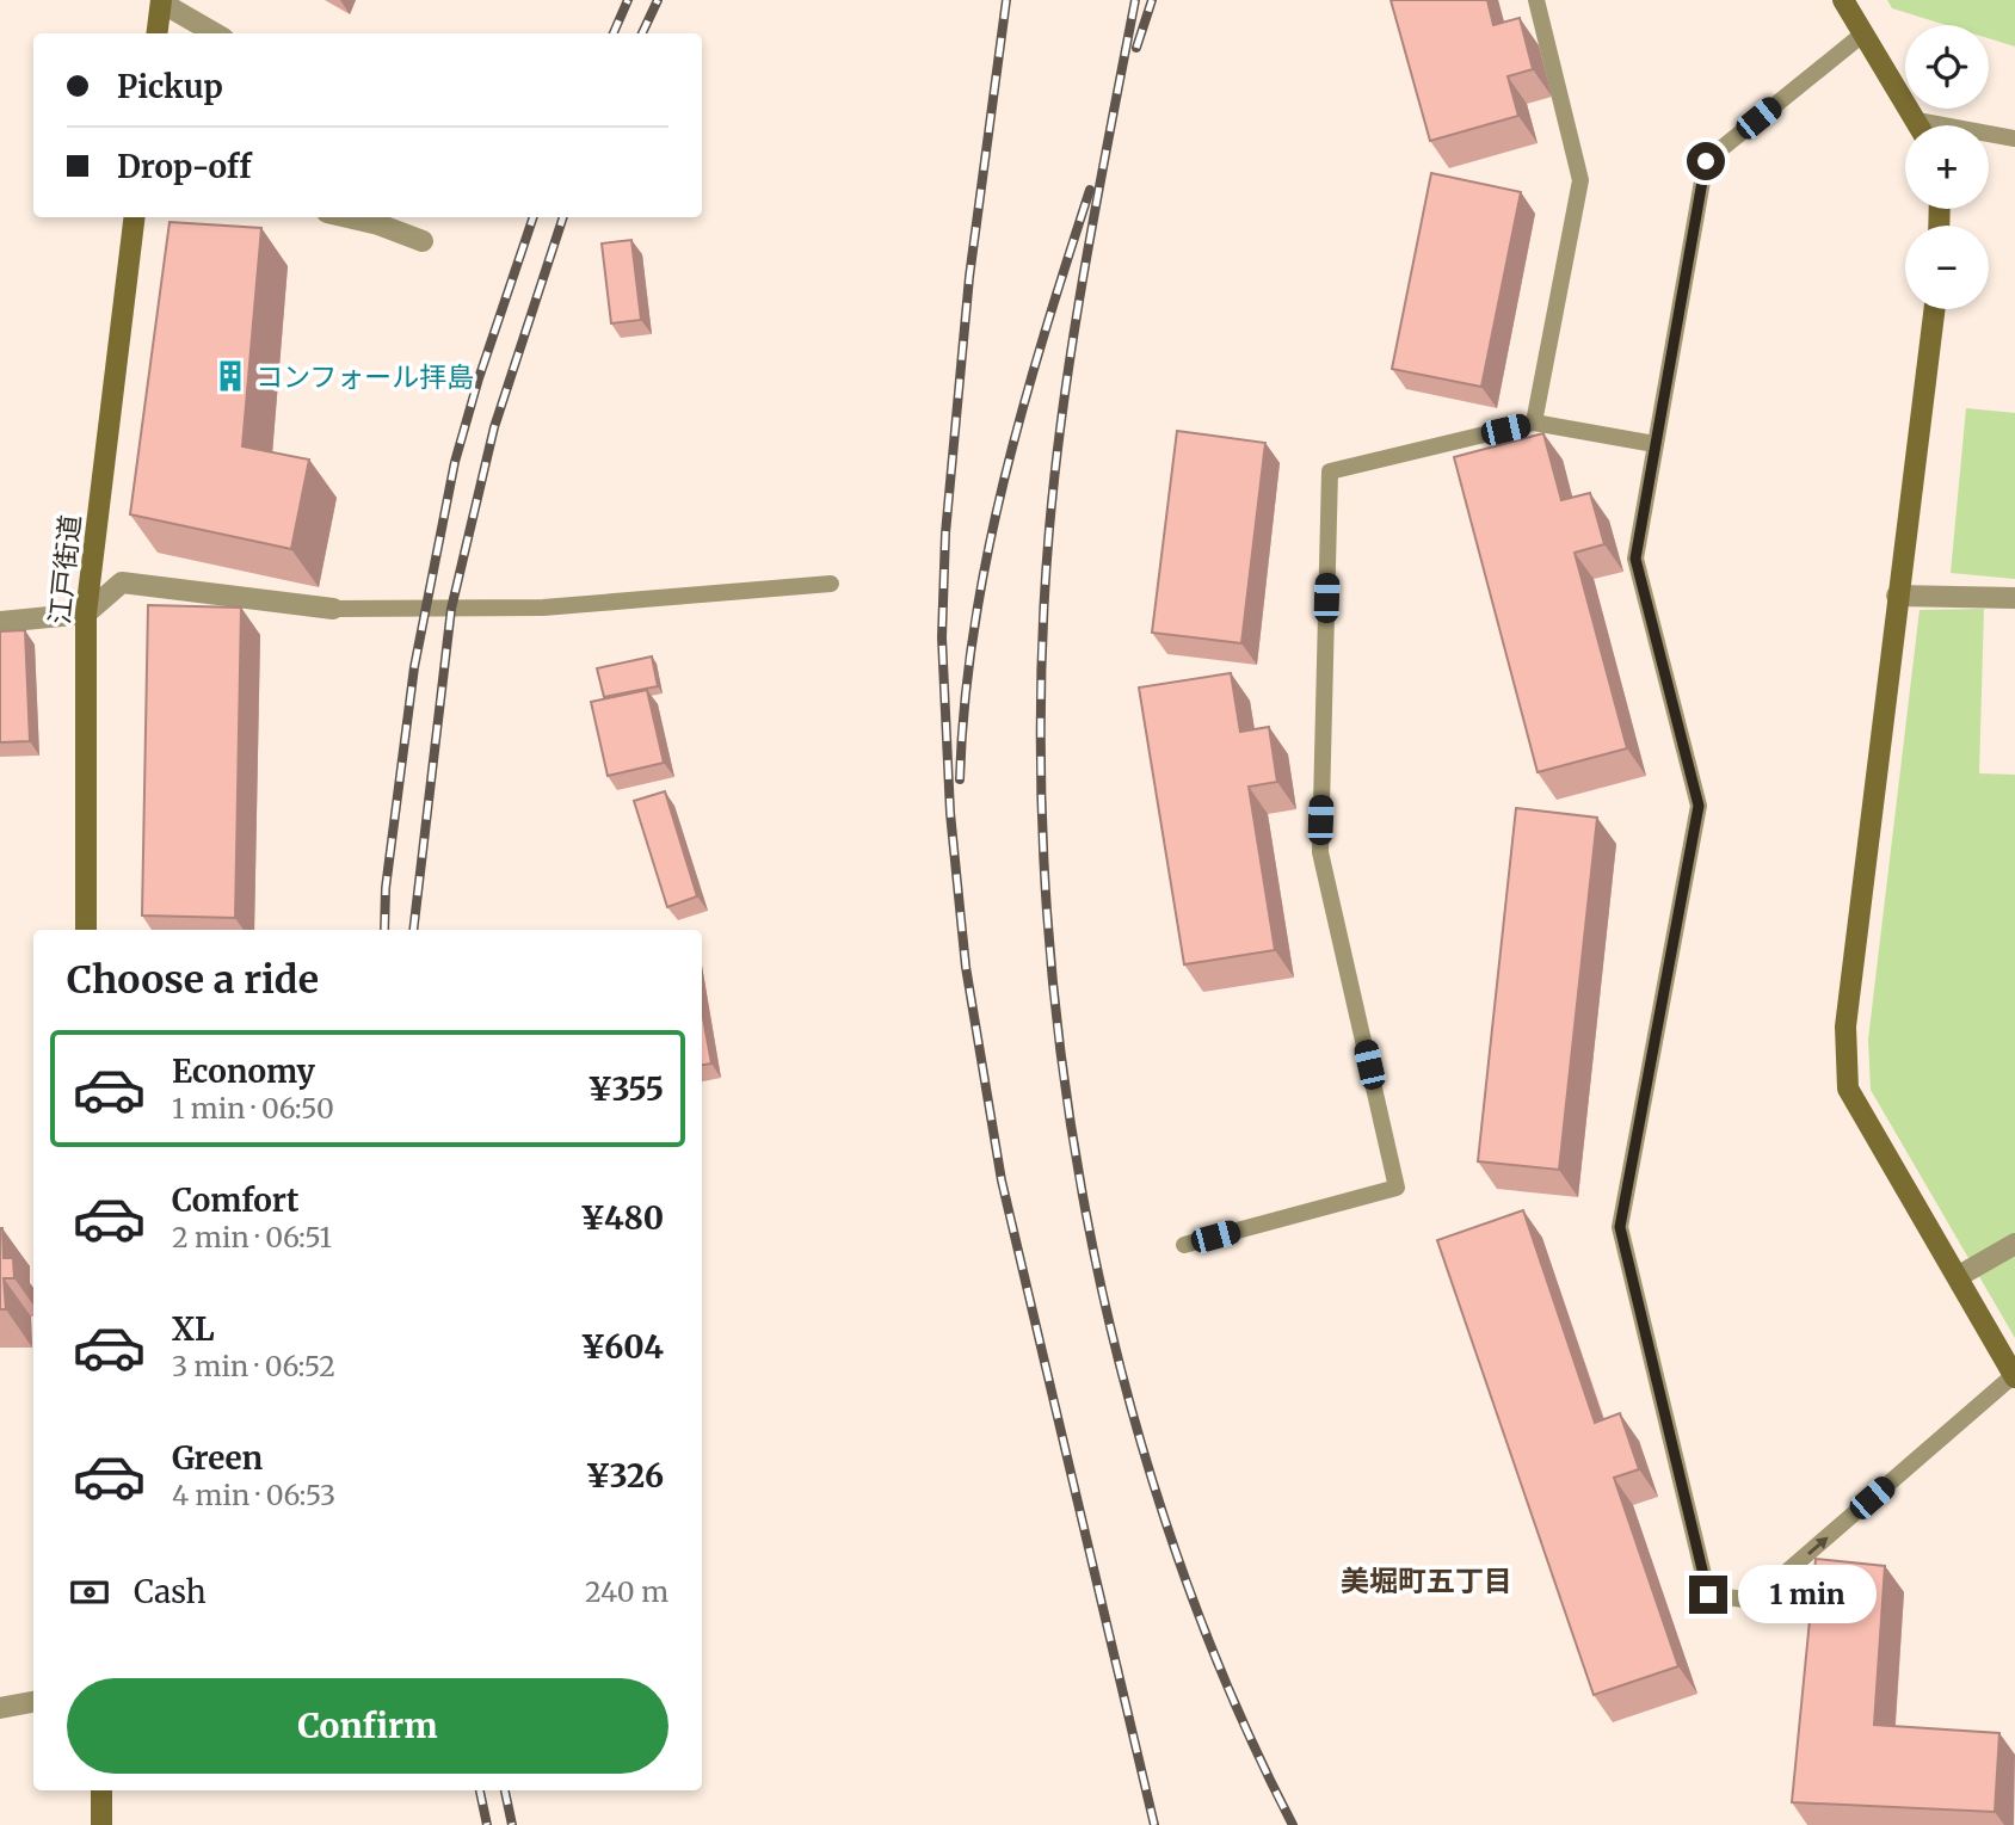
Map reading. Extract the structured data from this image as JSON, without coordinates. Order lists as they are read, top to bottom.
{
  "streets": {
    "street": ["江戸街道"]
  },
  "districts": ["美堀町五丁目"],
  "places": {
    "building": ["コンフォール拝島"]
  },
  "page": {
    "map_buttons": ["+", "−"],
    "banner": ["Pickup", "Drop-off"],
    "heading": "Choose a ride",
    "list": [
      {
        "name": "Economy",
        "note": "1 min · 06:50",
        "value": "¥355"
      },
      {
        "name": "Comfort",
        "note": "2 min · 06:51",
        "value": "¥480"
      },
      {
        "name": "XL",
        "note": "3 min · 06:52",
        "value": "¥604"
      },
      {
        "name": "Green",
        "note": "4 min · 06:53",
        "value": "¥326"
      }
    ],
    "pay": ["Cash", "240 m"],
    "bubble": "1 min",
    "buttons": "Confirm"
  }
}
